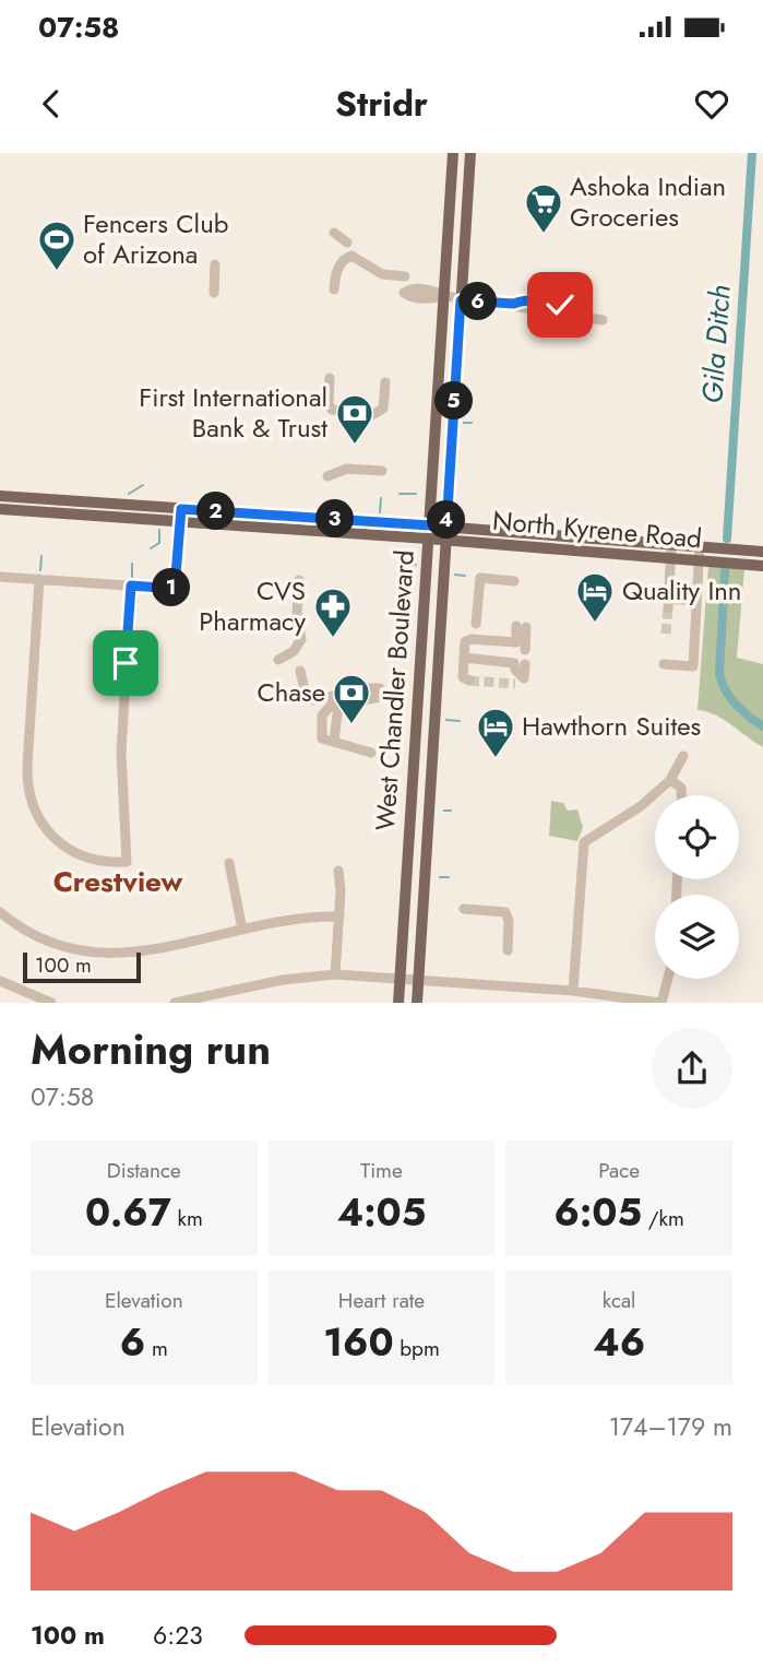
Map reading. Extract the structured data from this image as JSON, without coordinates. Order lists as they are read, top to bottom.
{
  "streets": {
    "main road": ["North Kyrene Road", "West Chandler Boulevard"]
  },
  "crossings": [
    ["North Kyrene Road", "West Chandler Boulevard"]
  ],
  "districts": ["Crestview"],
  "water": ["Gila Ditch"],
  "places": {
    "supermarket": ["Ashoka Indian Groceries"],
    "sports": ["Fencers Club of Arizona"],
    "bank": ["First International Bank & Trust", "Chase"],
    "hotel": ["Quality Inn", "Hawthorn Suites"],
    "pharmacy": ["CVS Pharmacy"]
  },
  "scale_bar": "100 m",
  "page": {
    "status": "07:58",
    "header": "Stridr",
    "pins": [
      "6",
      "5",
      "2",
      "3",
      "4",
      "1"
    ],
    "scale": "100 m",
    "heading": ["Morning run", "07:58"],
    "stats": [
      ["Distance", "0.67 km"],
      ["Time", "4:05"],
      ["Pace", "6:05 /km"],
      ["Elevation", "6 m"],
      ["Heart rate", "160 bpm"],
      ["kcal", "46"]
    ],
    "chart": ["Elevation", "174–179 m"],
    "list": [
      {
        "name": "100 m",
        "note": "6:23"
      }
    ]
  }
}
